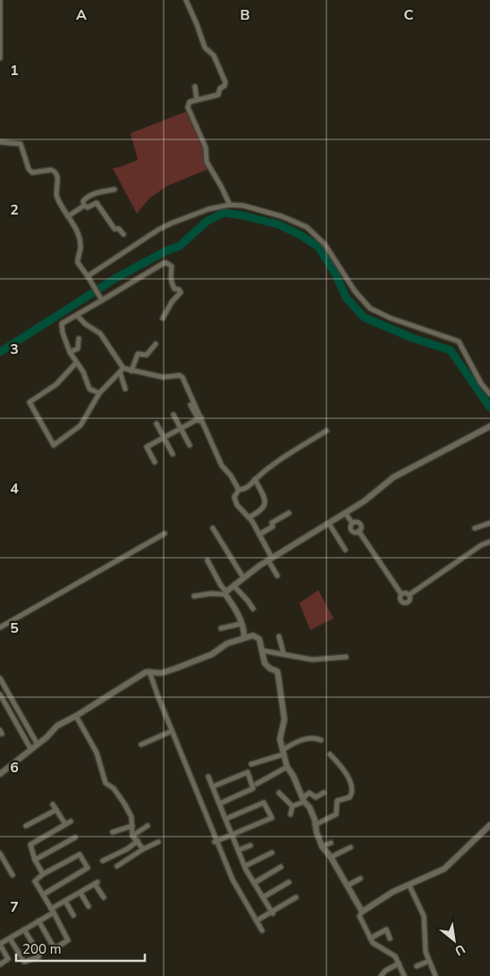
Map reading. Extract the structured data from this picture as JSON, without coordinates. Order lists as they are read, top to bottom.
{
  "scale_bar": "200 m",
  "north": "bottom right",
  "grid": {
    "columns": ["A", "B", "C"],
    "rows": [
      "1",
      "2",
      "3",
      "4",
      "5",
      "6",
      "7"
    ]
  }
}
